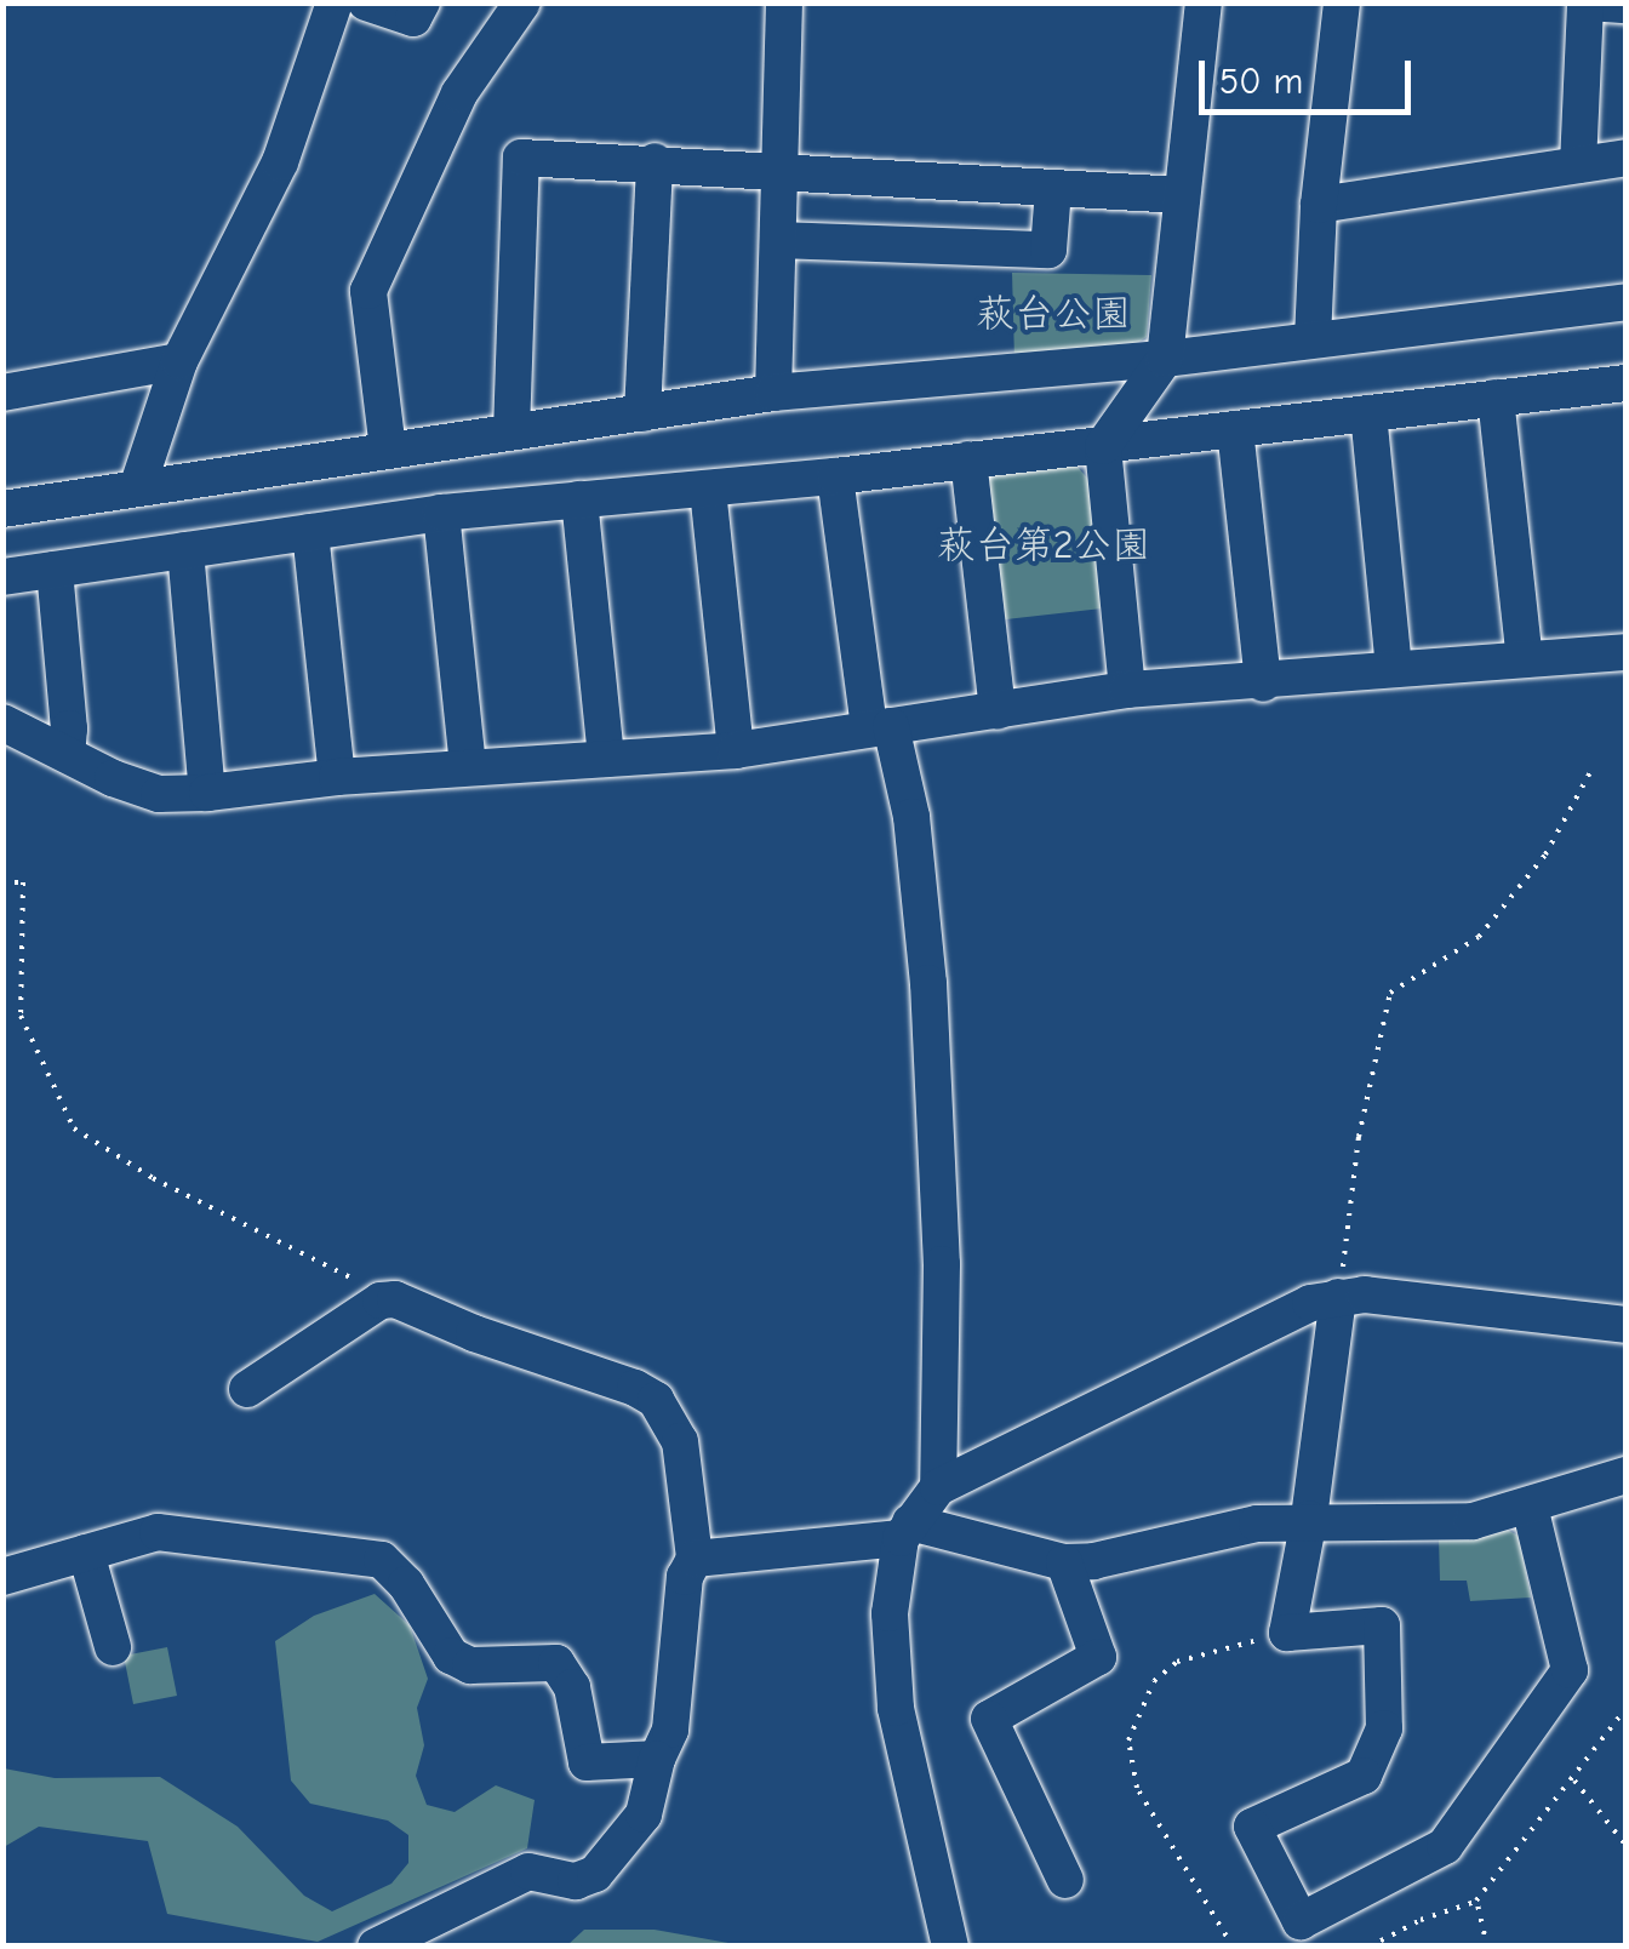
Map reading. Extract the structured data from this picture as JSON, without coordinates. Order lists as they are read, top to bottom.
{
  "parks": ["萩台公園", "萩台第2公園"],
  "scale_bar": "50 m"
}
